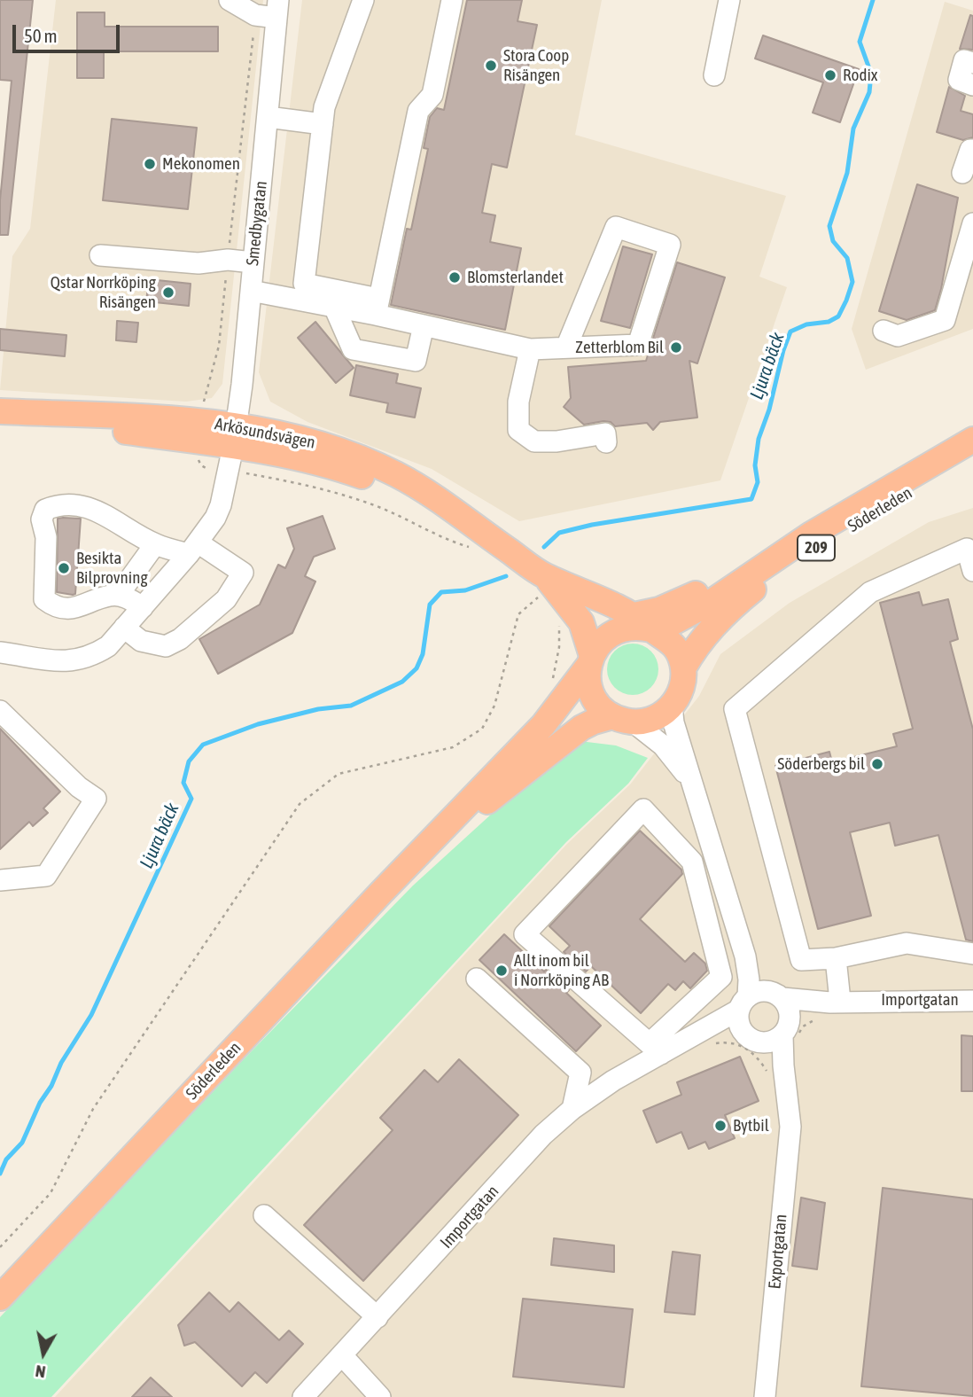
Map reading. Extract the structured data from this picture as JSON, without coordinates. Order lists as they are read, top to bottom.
{
  "streets": {
    "main road": ["Arkösundsvägen", "Söderleden", "209"],
    "street": ["Smedbygatan", "Importgatan", "Exportgatan"]
  },
  "crossings": [
    ["Smedbygatan", "Arkösundsvägen"],
    ["Arkösundsvägen", "Söderleden"],
    ["Importgatan", "Exportgatan"]
  ],
  "water": ["Ljura bäck"],
  "places": [
    "Stora Coop Risängen",
    "Rodix",
    "Mekonomen",
    "Blomsterlandet",
    "Qstar Norrköping Risängen",
    "Zetterblom Bil",
    "Besikta Bilprovning",
    "Söderbergs bil",
    "Allt inom bil i Norrköping AB",
    "Bytbil"
  ],
  "scale_bar": "50 m",
  "north": "bottom"
}
